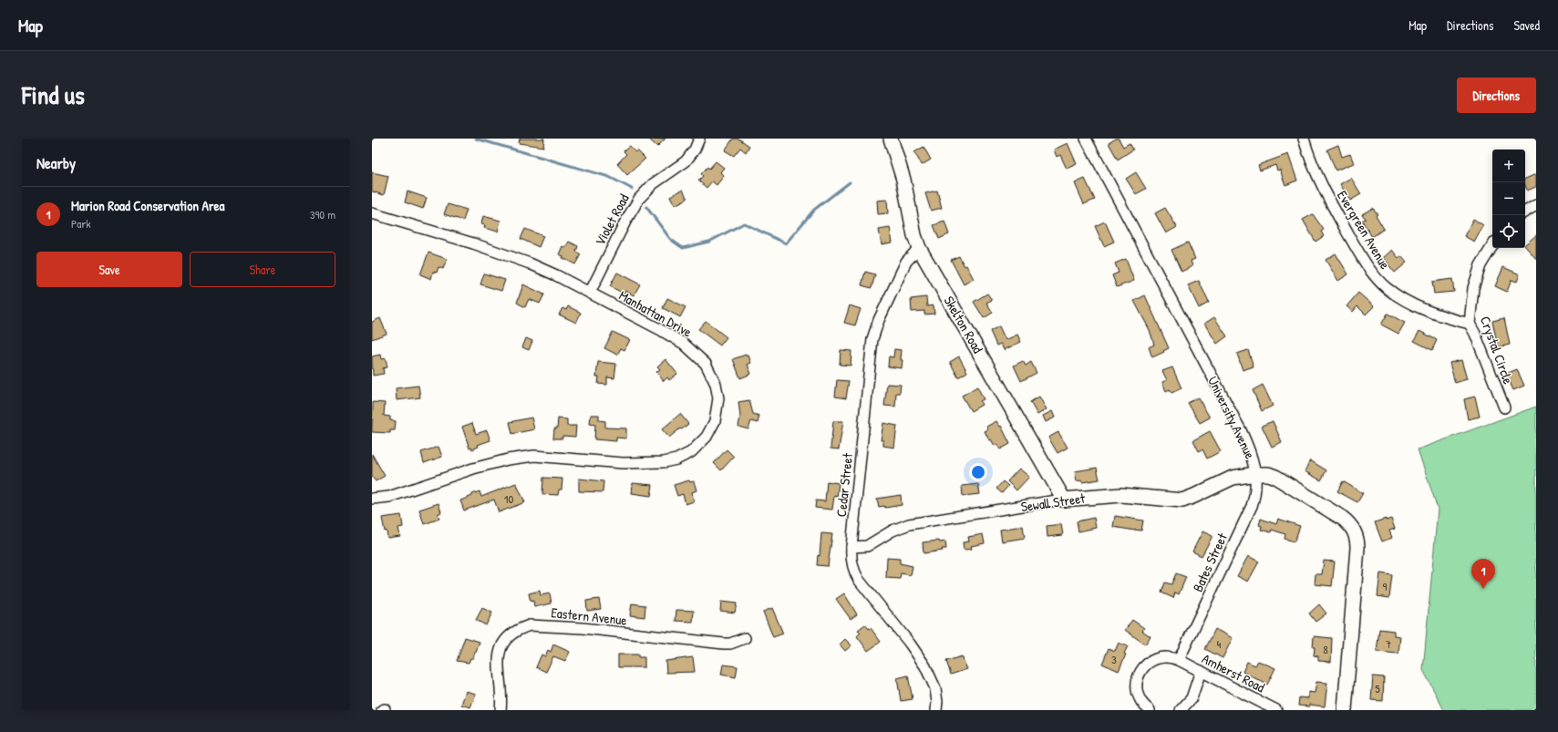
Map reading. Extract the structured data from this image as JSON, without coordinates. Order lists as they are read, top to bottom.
{
  "streets": {
    "street": [
      "Violet Road",
      "Evergreen Avenue",
      "Manhattan Drive",
      "Skelton Road",
      "Crystal Circle",
      "University Avenue",
      "Cedar Street",
      "Sewall Street",
      "Bates Street",
      "Eastern Avenue",
      "Amherst Road"
    ]
  },
  "crossings": [
    ["Violet Road", "Manhattan Drive"],
    ["Evergreen Avenue", "Crystal Circle"],
    ["Skelton Road", "Cedar Street"],
    ["Skelton Road", "Sewall Street"],
    ["University Avenue", "Sewall Street"],
    ["University Avenue", "Bates Street"],
    ["Cedar Street", "Sewall Street"],
    ["Sewall Street", "Bates Street"],
    ["Bates Street", "Amherst Road"]
  ],
  "house_numbers": [
    "10",
    "9",
    "4",
    "7",
    "8",
    "3",
    "5"
  ],
  "page": {
    "header": "Map",
    "nav": ["Map", "Directions", "Saved"],
    "title": "Find us",
    "buttons": [
      "Directions",
      ["Save", "Share"]
    ],
    "heading": "Nearby",
    "map_buttons": ["+", "−"],
    "list": [
      {
        "mark": "1",
        "name": "Marion Road Conservation Area",
        "note": "Park",
        "value": "390 m"
      }
    ],
    "pins": "1"
  }
}
